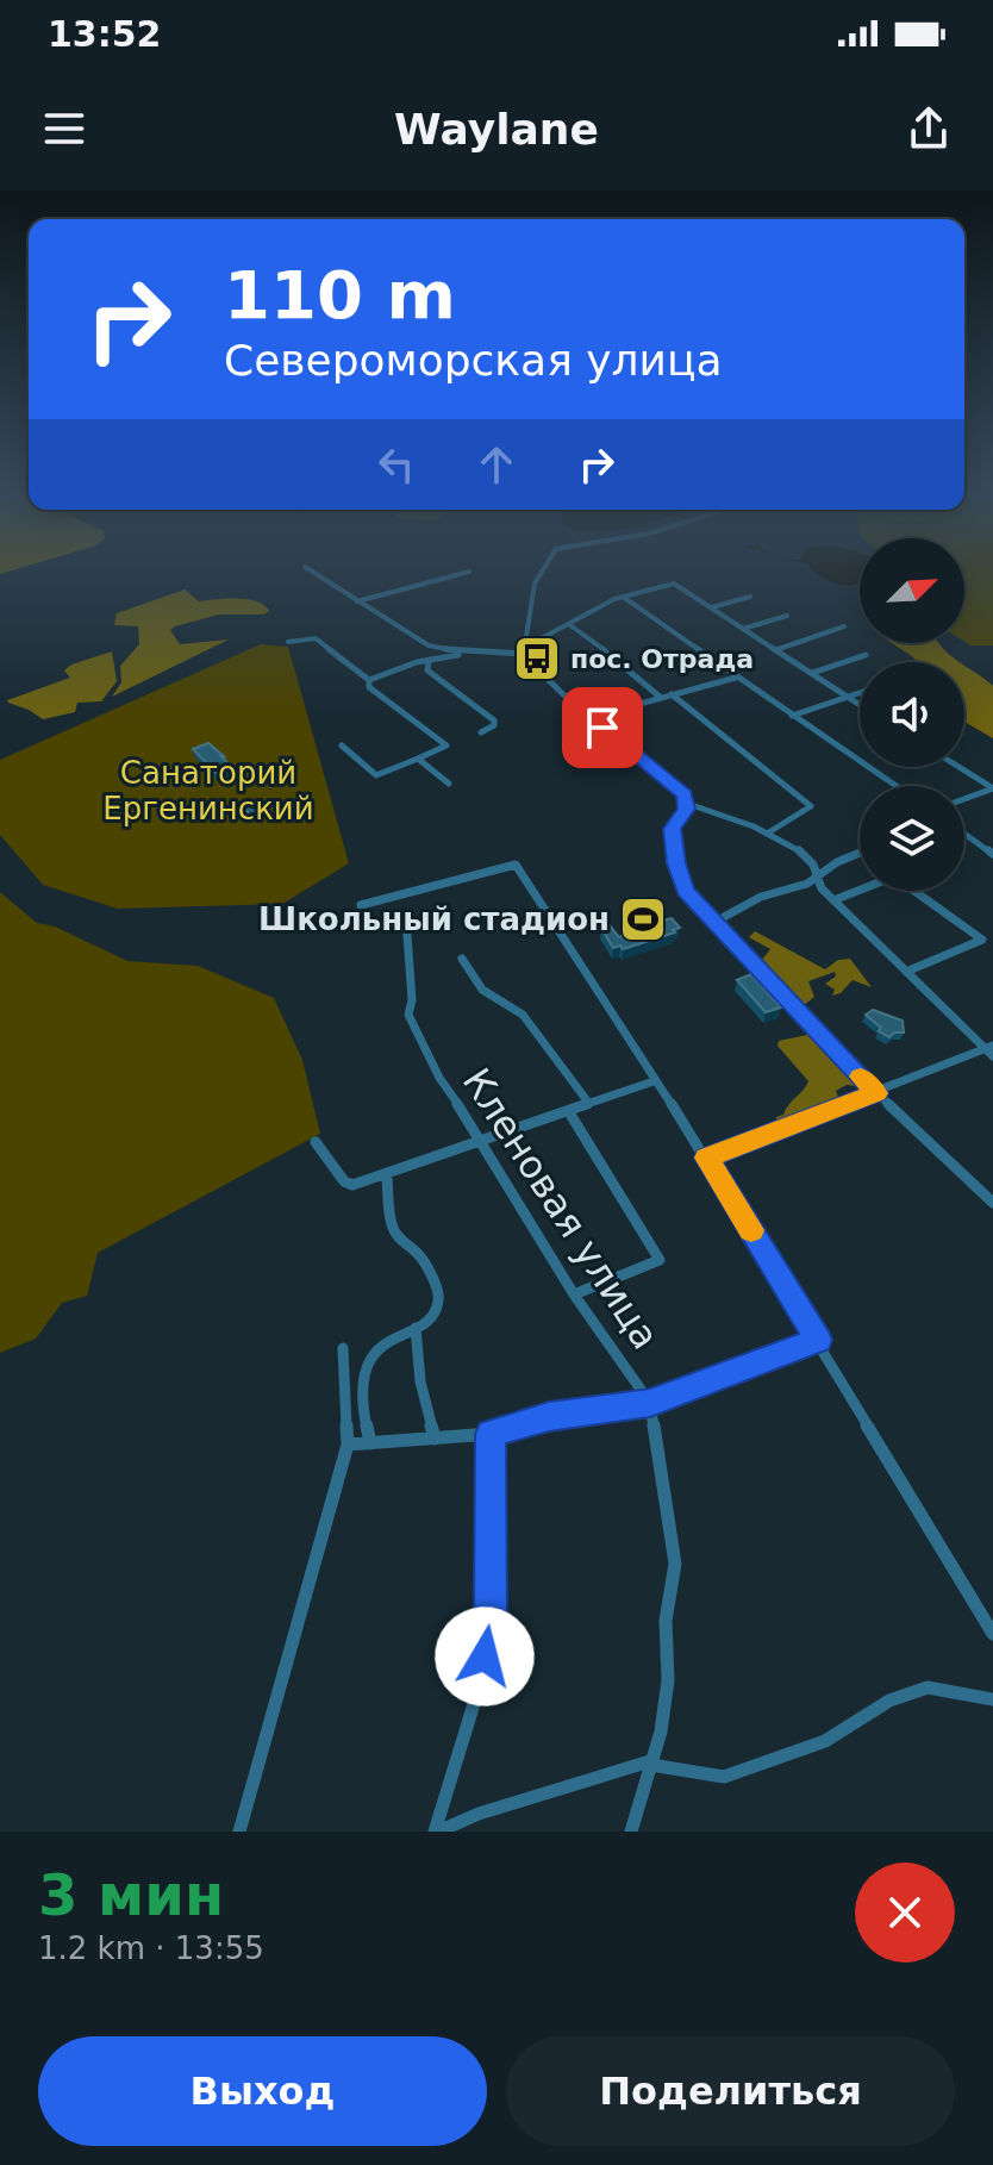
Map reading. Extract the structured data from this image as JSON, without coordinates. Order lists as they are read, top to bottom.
{
  "streets": {
    "street": ["Кленовая улица"]
  },
  "parks": ["Санаторий Ергенинский"],
  "places": {
    "bus stop": ["пос. Отрада"],
    "sports": ["Школьный стадион"]
  },
  "north": "top right",
  "page": {
    "status": "13:52",
    "header": "Waylane",
    "turn": ["110 m", "Североморская улица"],
    "heading": ["3 мин", "1.2 km · 13:55"],
    "buttons": ["Выход", "Поделиться"]
  }
}
